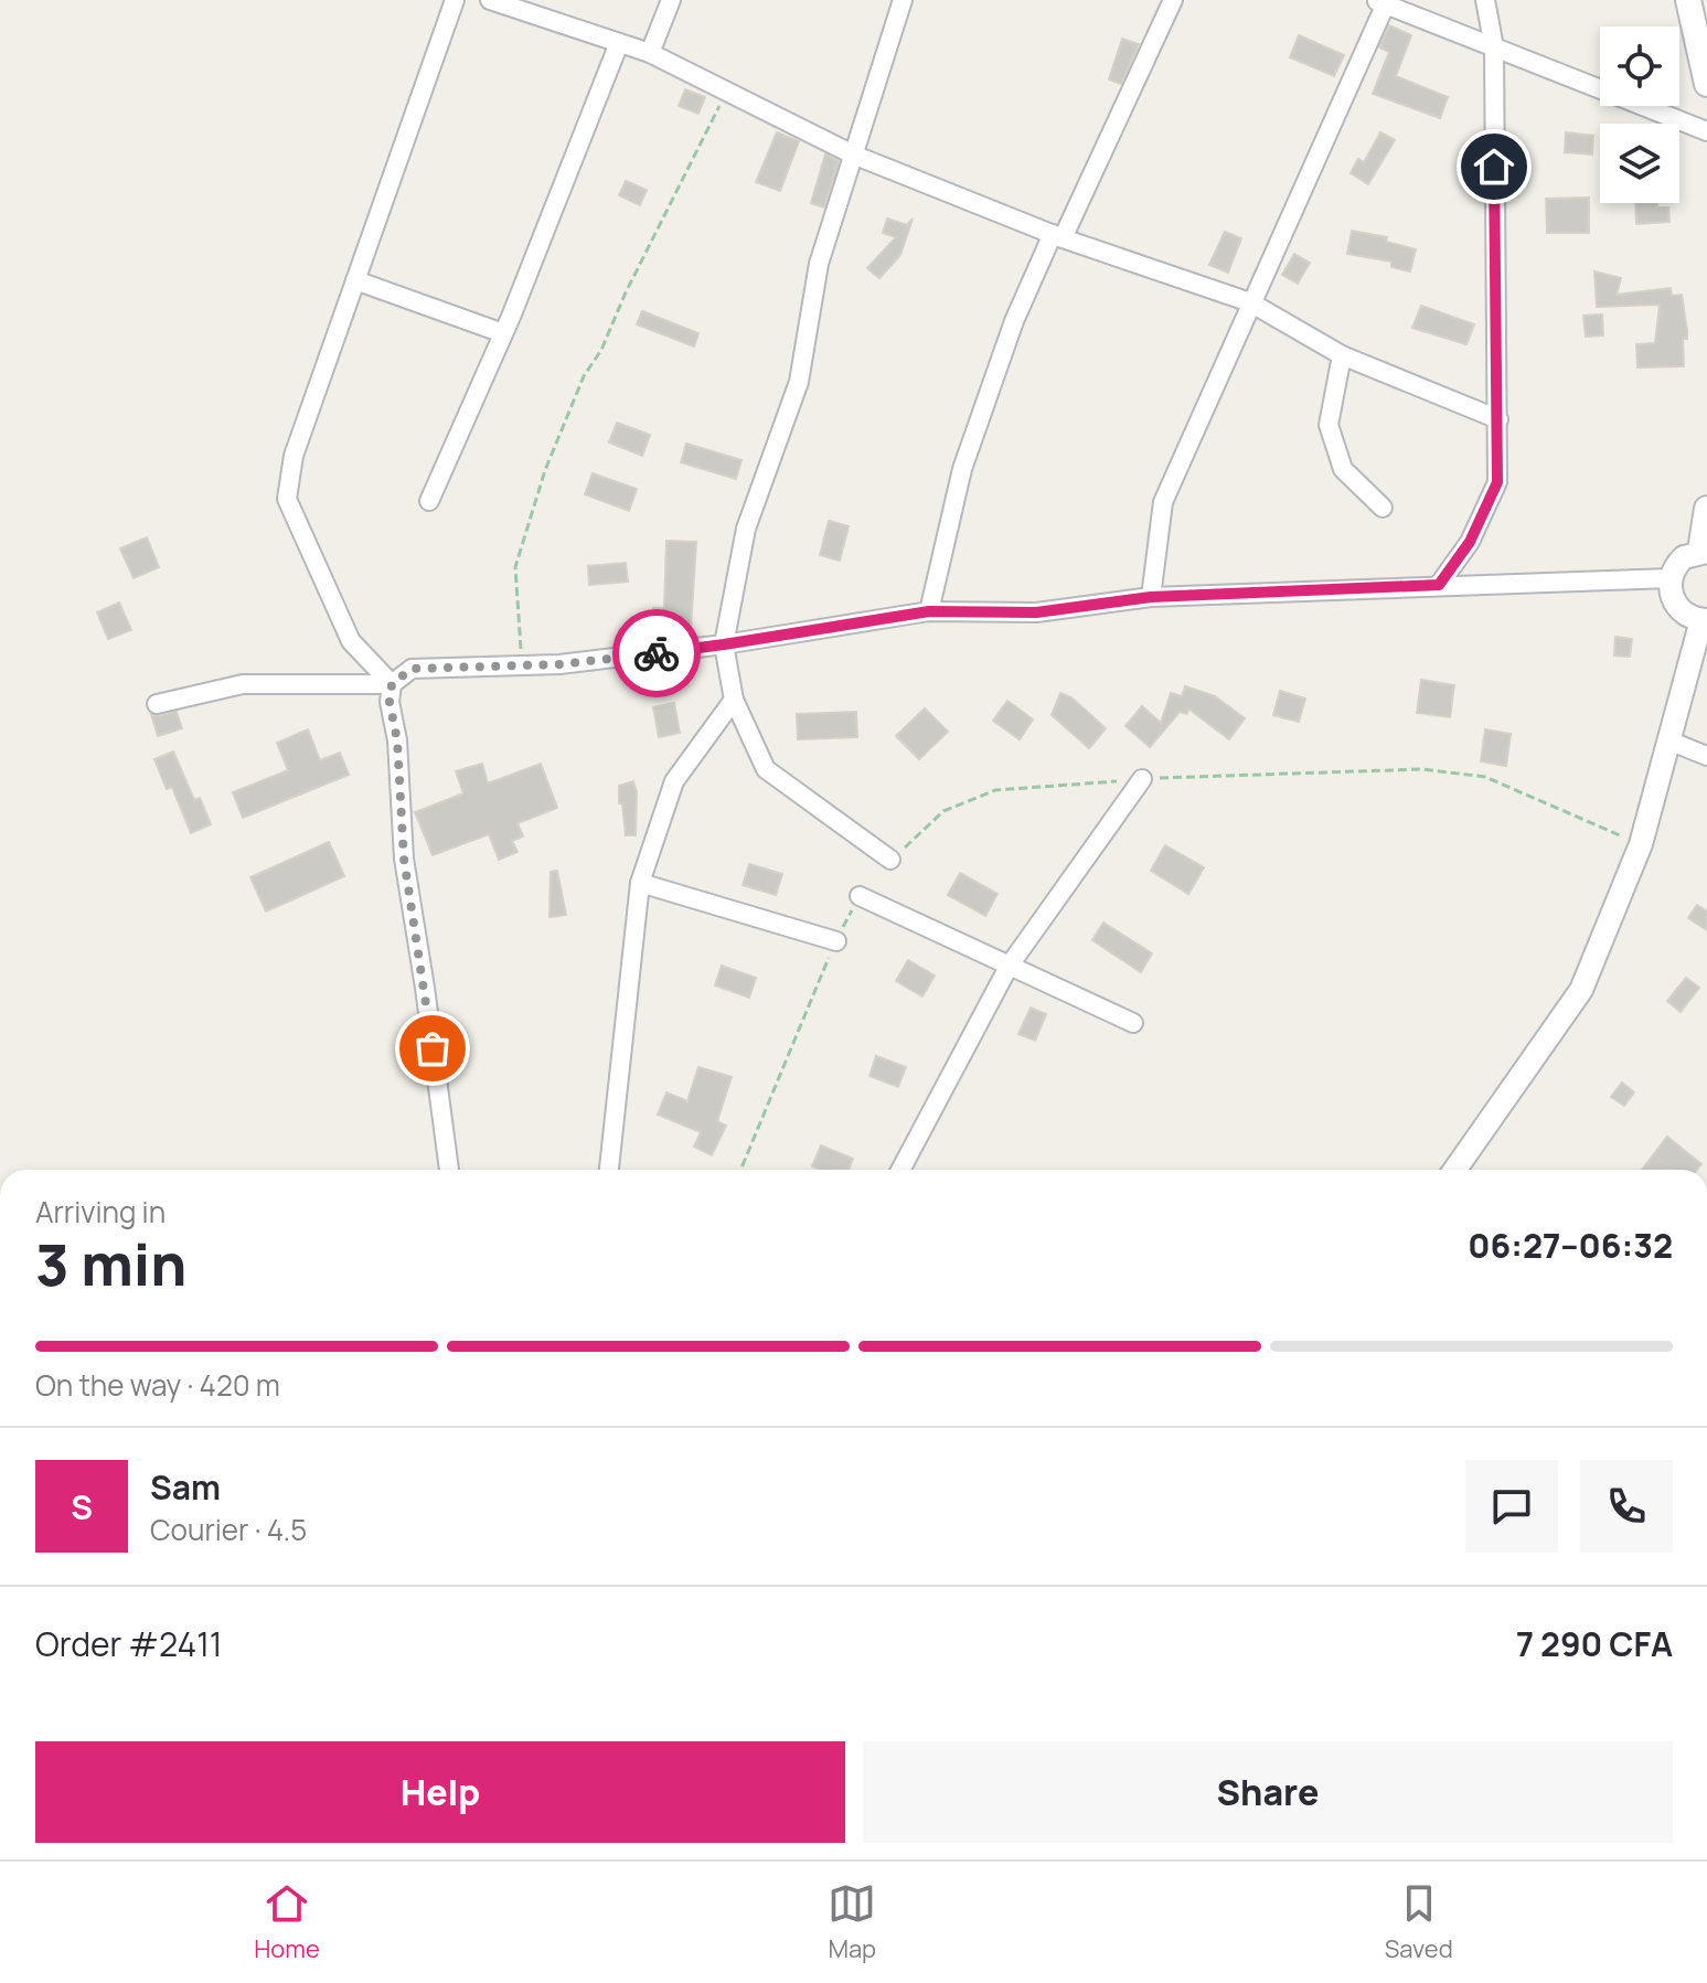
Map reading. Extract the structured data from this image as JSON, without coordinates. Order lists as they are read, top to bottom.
{
  "page": {
    "heading": ["3 min", "Arriving in", "06:27–06:32"],
    "panel": [
      "Sam",
      "Courier · 4.5",
      "Order #2411",
      "7 290 CFA"
    ],
    "bar": "On the way · 420 m",
    "round": "S",
    "buttons": ["Help", "Share"],
    "tabs": ["Home", "Map", "Saved"]
  }
}
